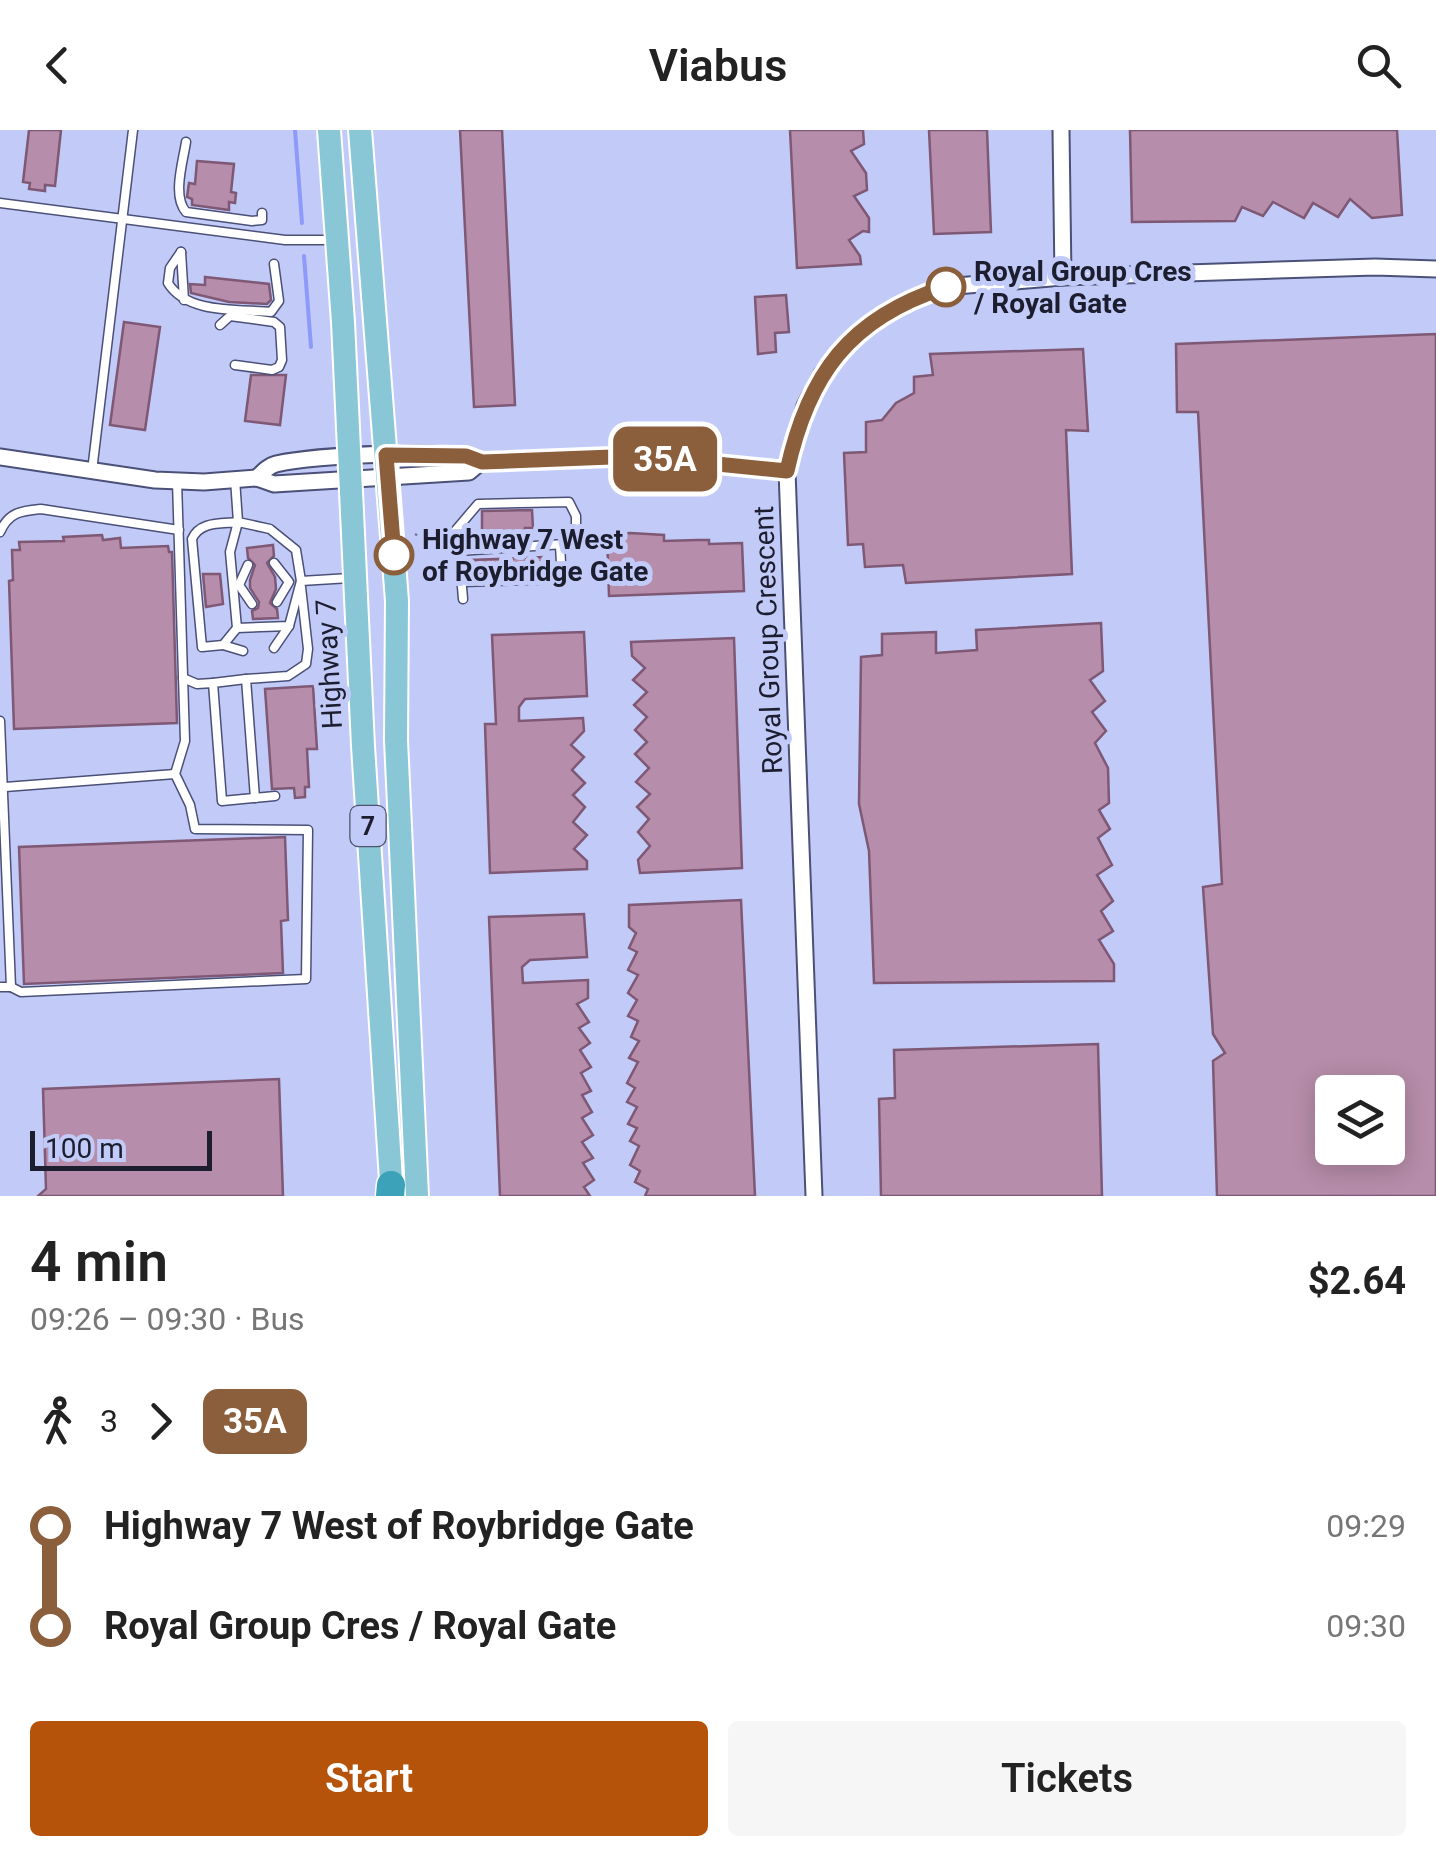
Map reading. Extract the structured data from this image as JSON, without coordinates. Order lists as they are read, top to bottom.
{
  "streets": {
    "main road": ["Highway 7", "7"],
    "street": ["Royal Group Crescent"]
  },
  "places": ["Royal Group Cres / Royal Gate", "Highway 7 West of Roybridge Gate"],
  "lines": ["bus line 35A"],
  "scale_bar": "100 m",
  "page": {
    "header": "Viabus",
    "on_map": "35A",
    "scale": "100 m",
    "heading": ["4 min", "09:26 – 09:30 · Bus", "$2.64"],
    "legs": ["3", "35A"],
    "list": [
      {
        "name": "Highway 7 West of Roybridge Gate",
        "value": "09:29"
      },
      {
        "name": "Royal Group Cres / Royal Gate",
        "value": "09:30"
      }
    ],
    "buttons": ["Start", "Tickets"]
  }
}
